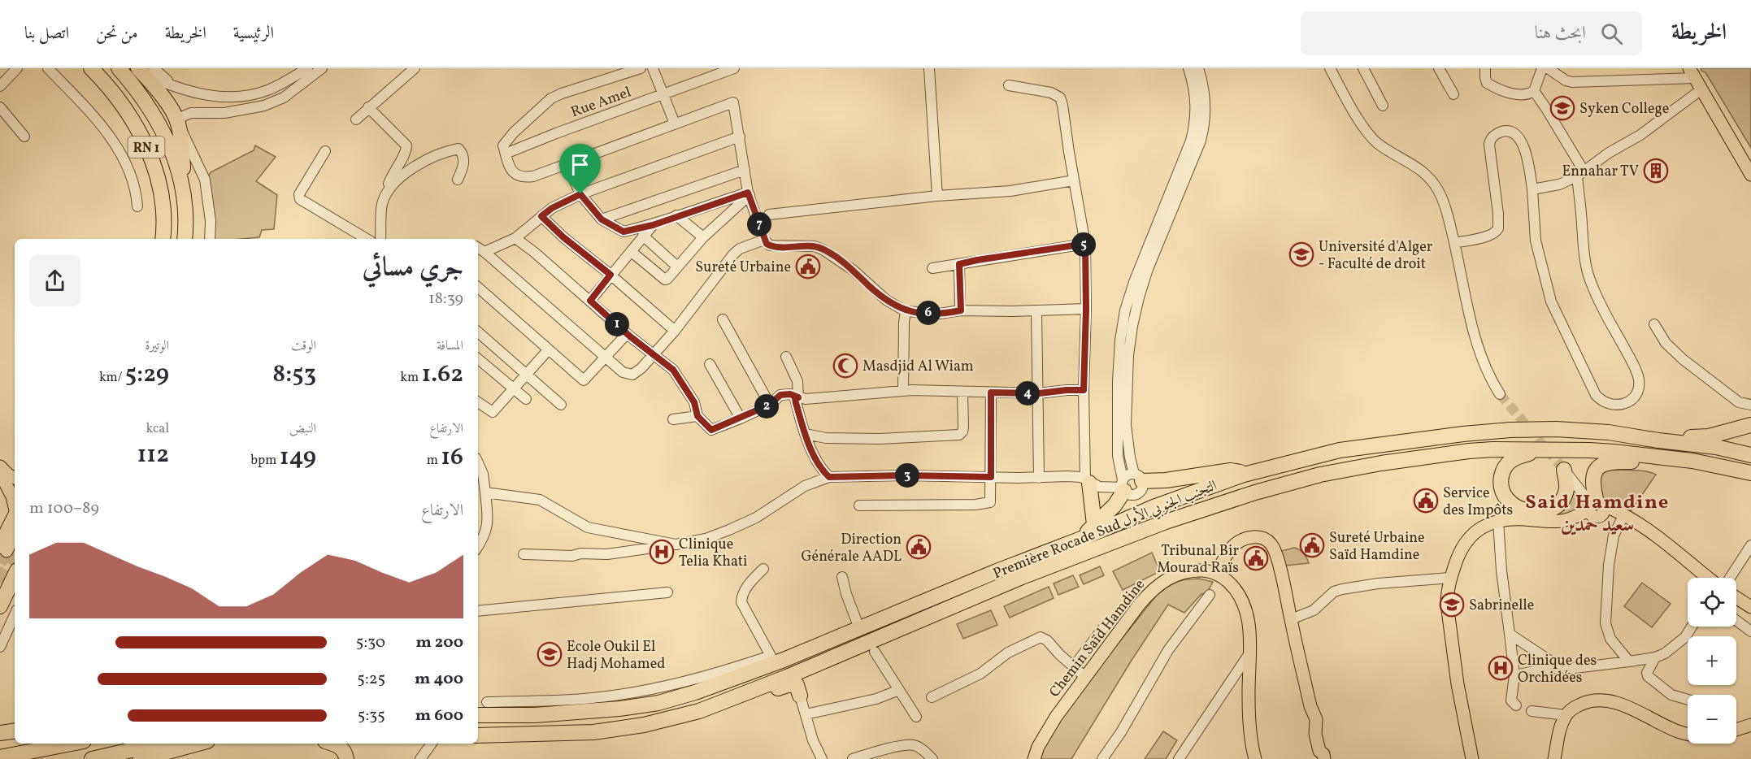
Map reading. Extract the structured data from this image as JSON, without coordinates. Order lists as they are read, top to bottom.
{
  "streets": {
    "highway": ["RN 1", "Première Rocade Sud التجنب الجنوبي الأول"],
    "main road": ["Chemin Saïd Hamdine"],
    "street": ["Rue Amel"]
  },
  "districts": ["Said Hamdine سعيد حمدين"],
  "places": {
    "school or university": [
      "Syken College",
      "Université d'Alger - Faculté de droit",
      "Sabrinelle",
      "Ecole Oukil El Hadj Mohamed"
    ],
    "building": ["Ennahar TV"],
    "public building": [
      "Sureté Urbaine",
      "Service des Impôts",
      "Sureté Urbaine Saïd Hamdine",
      "Direction Générale AADL",
      "Tribunal Bir Mourad Raïs"
    ],
    "mosque": ["Masdjid Al Wiam"],
    "hospital": ["Clinique Telia Khati", "Clinique des Orchidées"]
  },
  "page": {
    "header": "الخريطة",
    "search": "ابحث هنا",
    "nav": [
      "الرئيسية",
      "الخريطة",
      "من نحن",
      "اتصل بنا"
    ],
    "pins": [
      "7",
      "5",
      "6",
      "1",
      "4",
      "2",
      "3"
    ],
    "heading": ["جري مسائي", "18:39"],
    "stats": [
      ["المسافة", "1.62 km"],
      ["الوقت", "8:53"],
      ["الوتيرة", "5:29 /km"],
      ["الارتفاع", "16 m"],
      ["النبض", "149 bpm"],
      ["kcal", "112"]
    ],
    "chart": ["الارتفاع", "89–100 m"],
    "map_buttons": ["+", "−"],
    "list": [
      {
        "name": "200 m",
        "note": "5:30"
      },
      {
        "name": "400 m",
        "note": "5:25"
      },
      {
        "name": "600 m",
        "note": "5:35"
      }
    ]
  }
}
